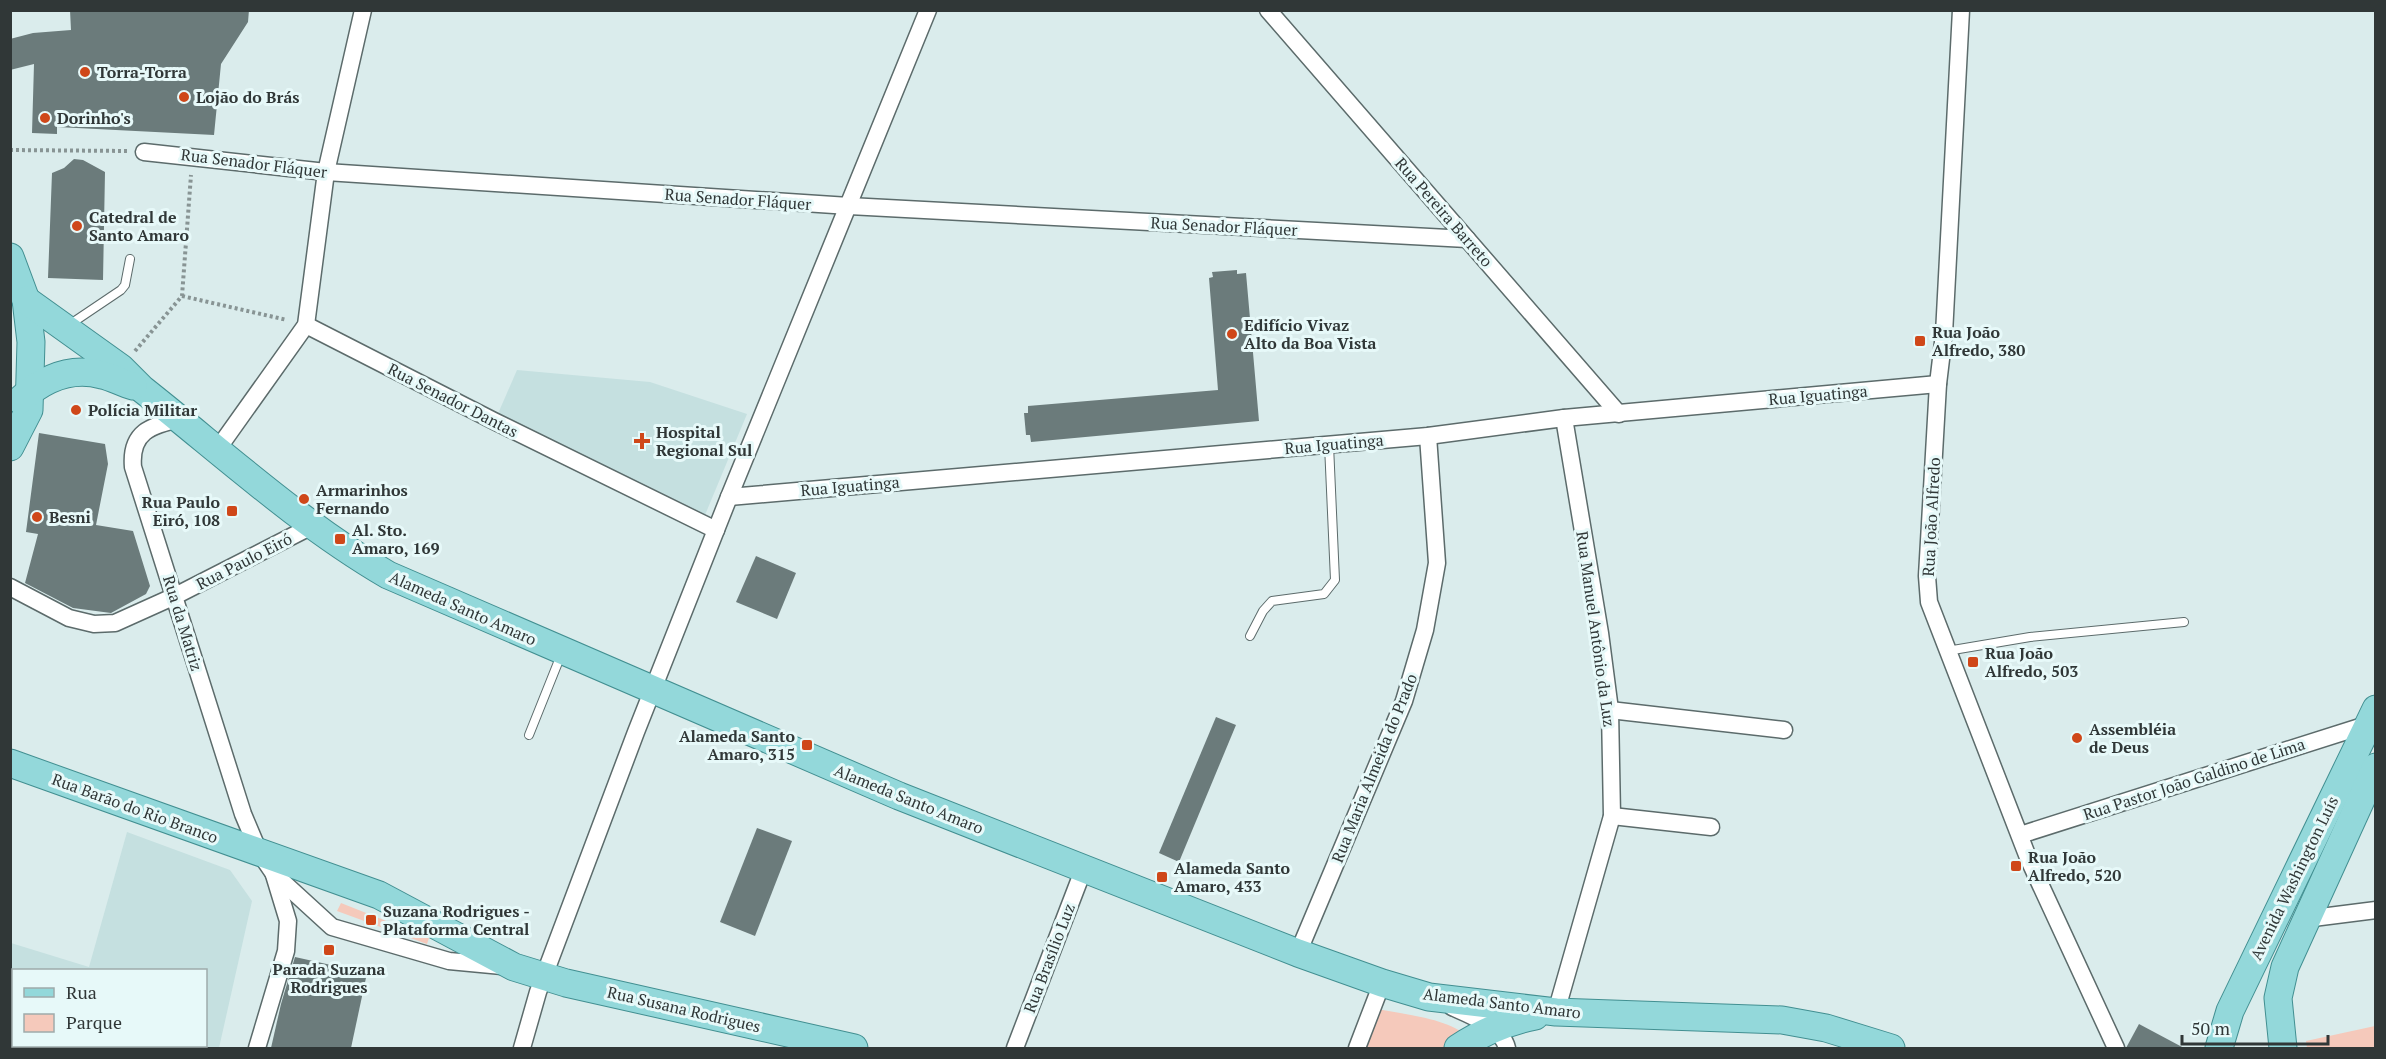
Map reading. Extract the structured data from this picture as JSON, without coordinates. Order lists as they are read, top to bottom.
{
  "streets": {
    "main road": [
      "Alameda Santo Amaro",
      "Rua Barão do Rio Branco",
      "Avenida Washington Luís",
      "Rua Susana Rodrigues"
    ],
    "street": [
      "Rua Senador Fláquer",
      "Rua Pereira Barreto",
      "Rua Iguatinga",
      "Rua Senador Dantas",
      "Rua João Alfredo",
      "Rua Paulo Eiró",
      "Rua da Matriz",
      "Rua Manuel Antônio da Luz",
      "Rua Maria Almeida do Prado",
      "Rua Pastor João Galdino de Lima",
      "Rua Brasílio Luz"
    ]
  },
  "crossings": [
    ["Rua Senador Fláquer", "Rua Pereira Barreto"],
    ["Rua Pereira Barreto", "Rua Iguatinga"],
    ["Rua Iguatinga", "Rua João Alfredo"],
    ["Rua Iguatinga", "Rua Manuel Antônio da Luz"],
    ["Rua Iguatinga", "Rua Maria Almeida do Prado"],
    ["Rua João Alfredo", "Rua Pastor João Galdino de Lima"],
    ["Rua Paulo Eiró", "Alameda Santo Amaro"],
    ["Rua Paulo Eiró", "Rua da Matriz"],
    ["Alameda Santo Amaro", "Rua da Matriz"],
    ["Alameda Santo Amaro", "Rua Manuel Antônio da Luz"],
    ["Alameda Santo Amaro", "Rua Maria Almeida do Prado"],
    ["Alameda Santo Amaro", "Rua Brasílio Luz"],
    ["Rua da Matriz", "Rua Barão do Rio Branco"],
    ["Rua da Matriz", "Rua Susana Rodrigues"],
    ["Rua Pastor João Galdino de Lima", "Avenida Washington Luís"],
    ["Rua Barão do Rio Branco", "Rua Susana Rodrigues"]
  ],
  "places": {
    "other": [
      "Torra-Torra",
      "Lojão do Brás",
      "Dorinho's",
      "Catedral de Santo Amaro",
      "Edifício Vivaz Alto da Boa Vista",
      "Polícia Militar",
      "Armarinhos Fernando",
      "Besni",
      "Assembléia de Deus"
    ],
    "transit": [
      "Rua João Alfredo, 380",
      "Rua Paulo Eiró, 108",
      "Al. Sto. Amaro, 169",
      "Rua João Alfredo, 503",
      "Alameda Santo Amaro, 315",
      "Rua João Alfredo, 520",
      "Alameda Santo Amaro, 433",
      "Suzana Rodrigues - Plataforma Central",
      "Parada Suzana Rodrigues"
    ],
    "health": ["Hospital Regional Sul"]
  },
  "legend": ["Rua", "Parque"],
  "scale_bar": "50 m"
}
